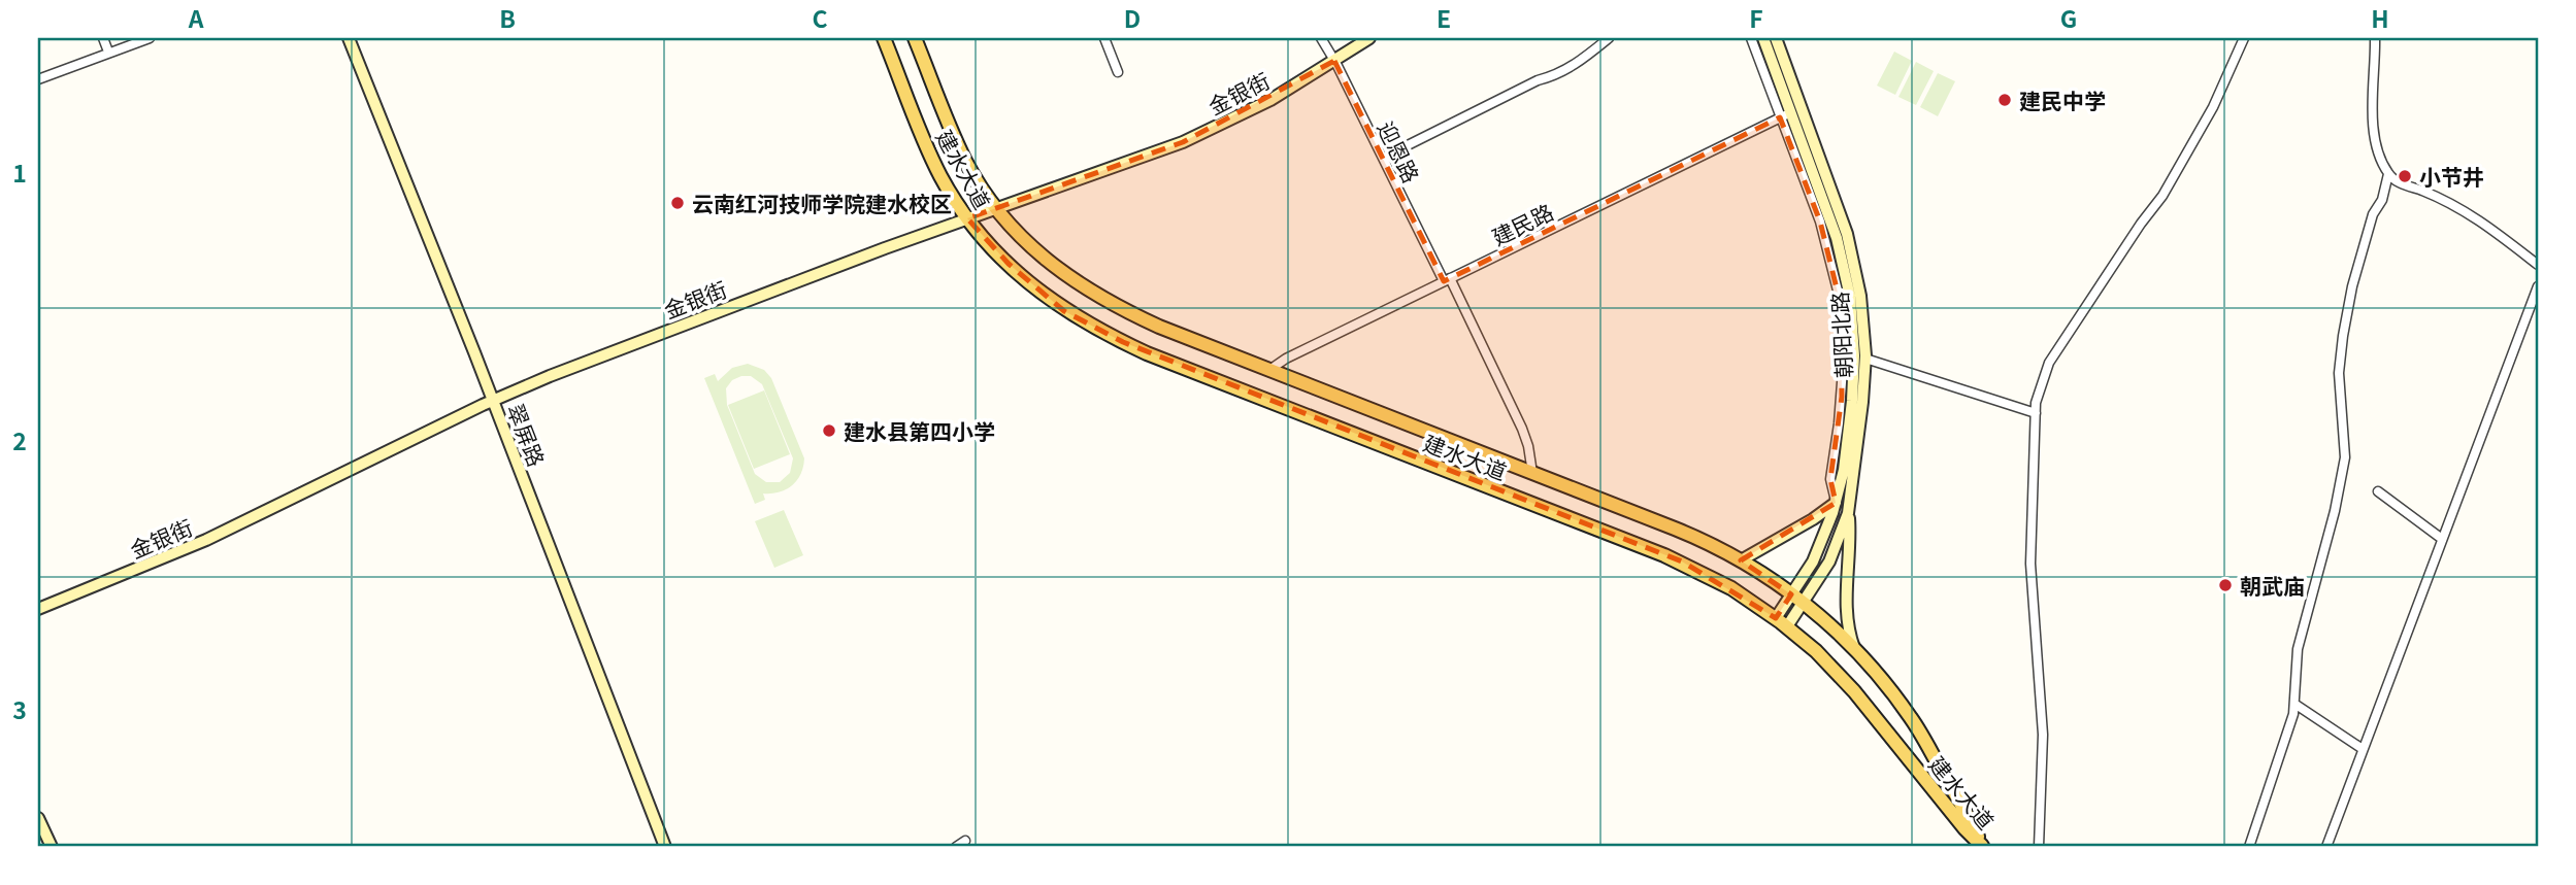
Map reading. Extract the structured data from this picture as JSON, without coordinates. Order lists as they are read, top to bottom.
{
  "streets": {
    "main road": ["建水大道"],
    "street": [
      "金银街",
      "迎恩路",
      "建民路",
      "朝阳北路",
      "翠屏路"
    ]
  },
  "crossings": [
    ["金银街", "迎恩路"],
    ["金银街", "建水大道"],
    ["金银街", "翠屏路"],
    ["迎恩路", "建水大道"],
    ["迎恩路", "建民路"],
    ["建水大道", "建民路"],
    ["建水大道", "朝阳北路"],
    ["建民路", "朝阳北路"]
  ],
  "places": [
    "建民中学",
    "小节井",
    "云南红河技师学院建水校区",
    "建水县第四小学",
    "朝武庙"
  ],
  "grid": {
    "columns": [
      "A",
      "B",
      "C",
      "D",
      "E",
      "F",
      "G",
      "H"
    ],
    "rows": ["1", "2", "3"]
  }
}
